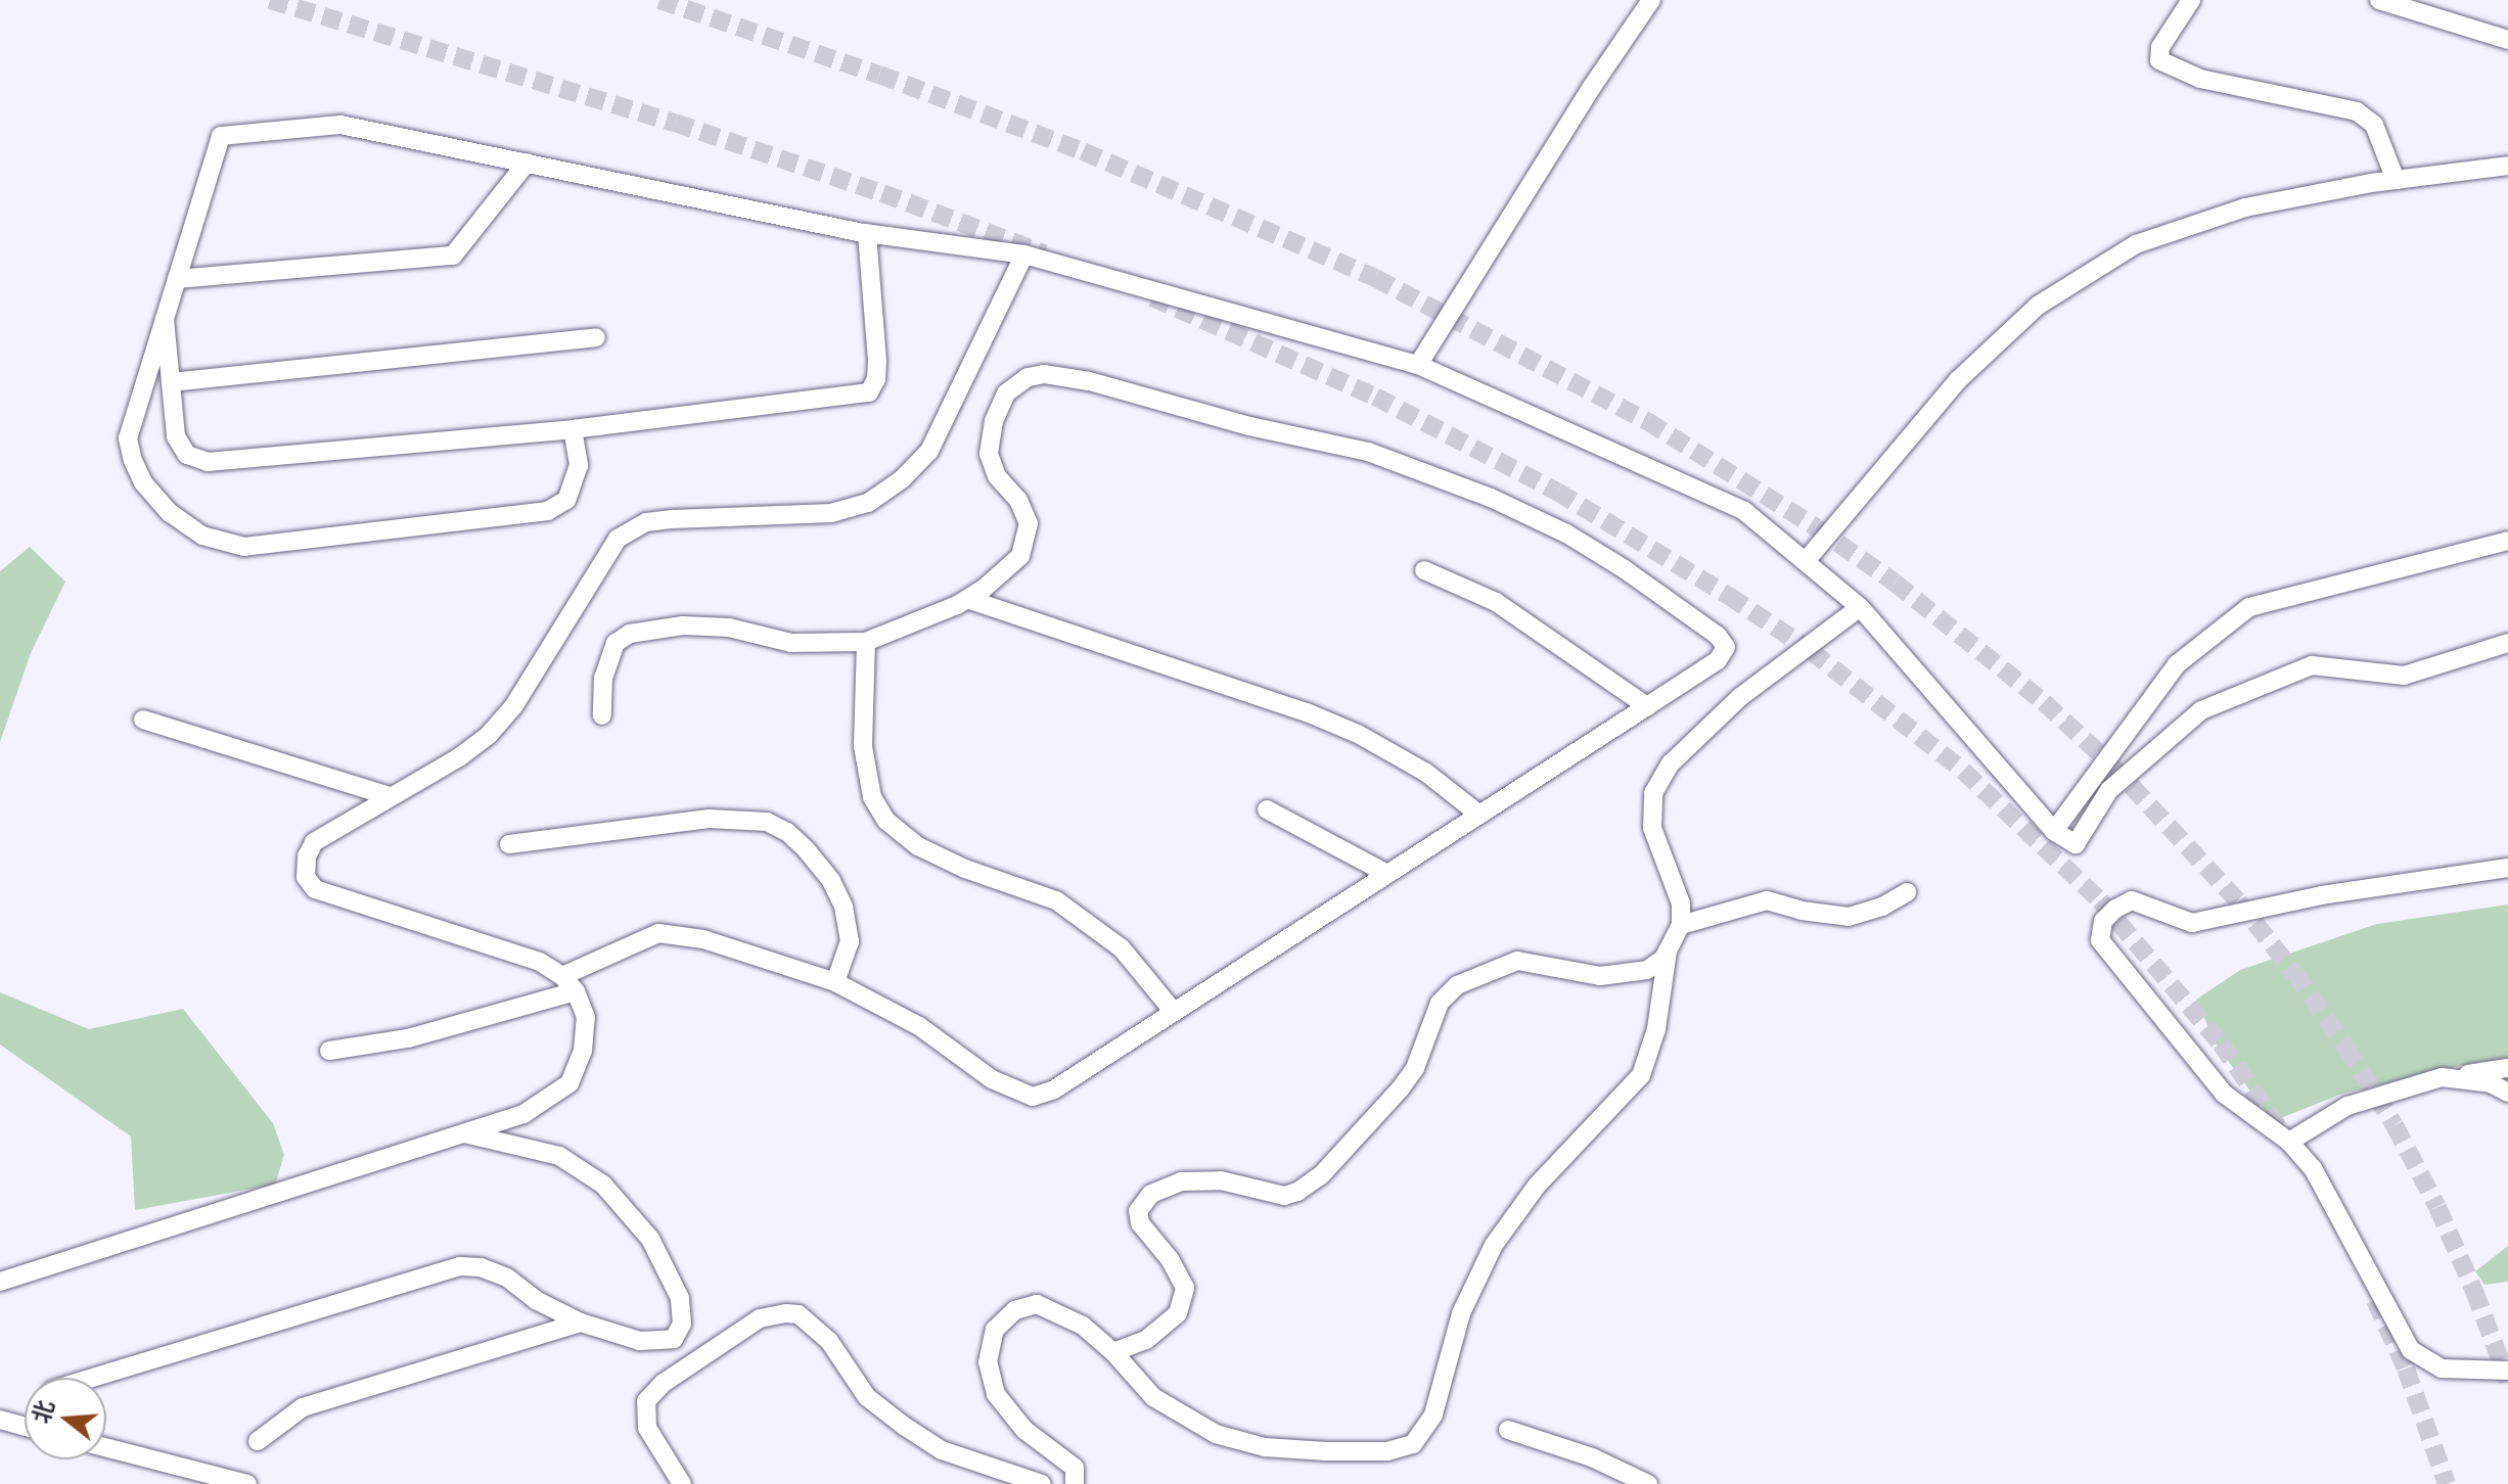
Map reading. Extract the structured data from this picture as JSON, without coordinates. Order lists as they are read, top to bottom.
{
  "north": "left"
}
